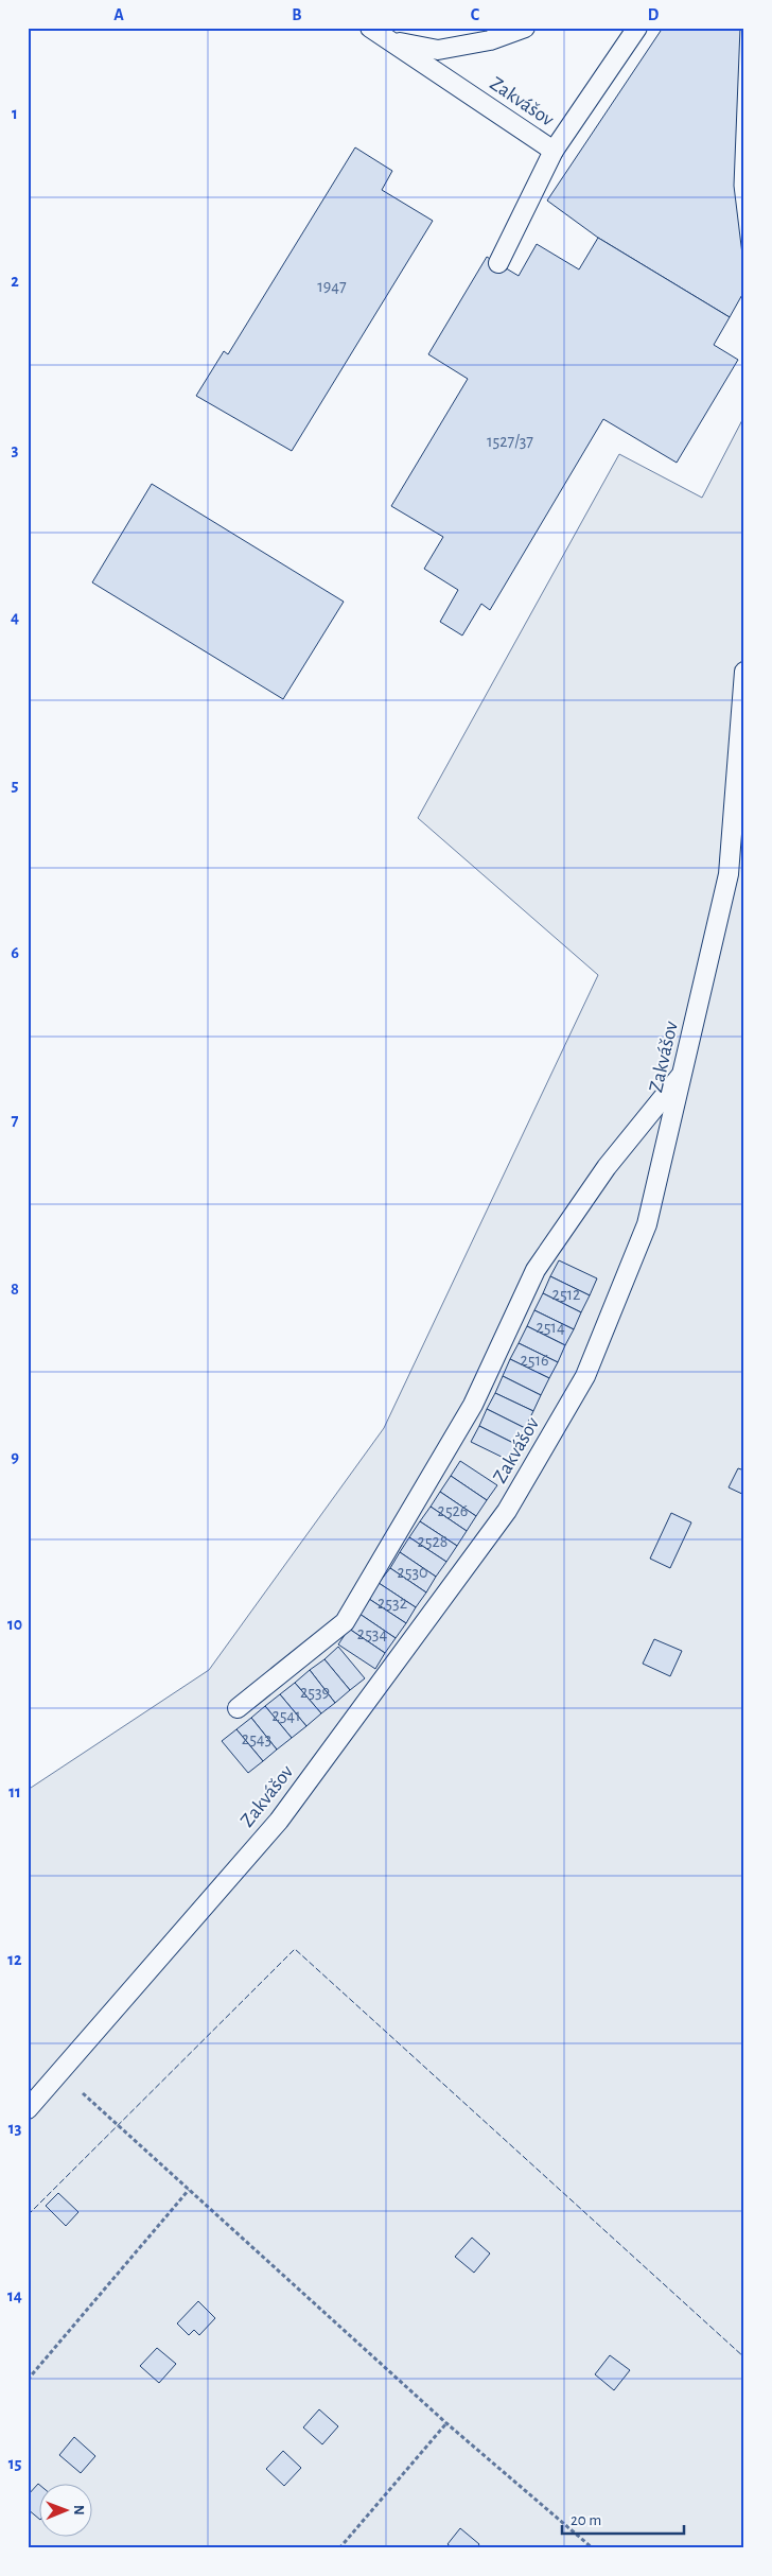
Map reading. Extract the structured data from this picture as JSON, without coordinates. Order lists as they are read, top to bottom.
{
  "streets": {
    "lane": ["Zakvášov"]
  },
  "house_numbers": [
    "1947",
    "1527/37",
    "2512",
    "2514",
    "2516",
    "2526",
    "2528",
    "2530",
    "2532",
    "2534",
    "2539",
    "2541",
    "2543"
  ],
  "scale_bar": "20 m",
  "north": "right",
  "grid": {
    "columns": [
      "A",
      "B",
      "C",
      "D"
    ],
    "rows": [
      "1",
      "2",
      "3",
      "4",
      "5",
      "6",
      "7",
      "8",
      "9",
      "10",
      "11",
      "12",
      "13",
      "14",
      "15"
    ]
  }
}
